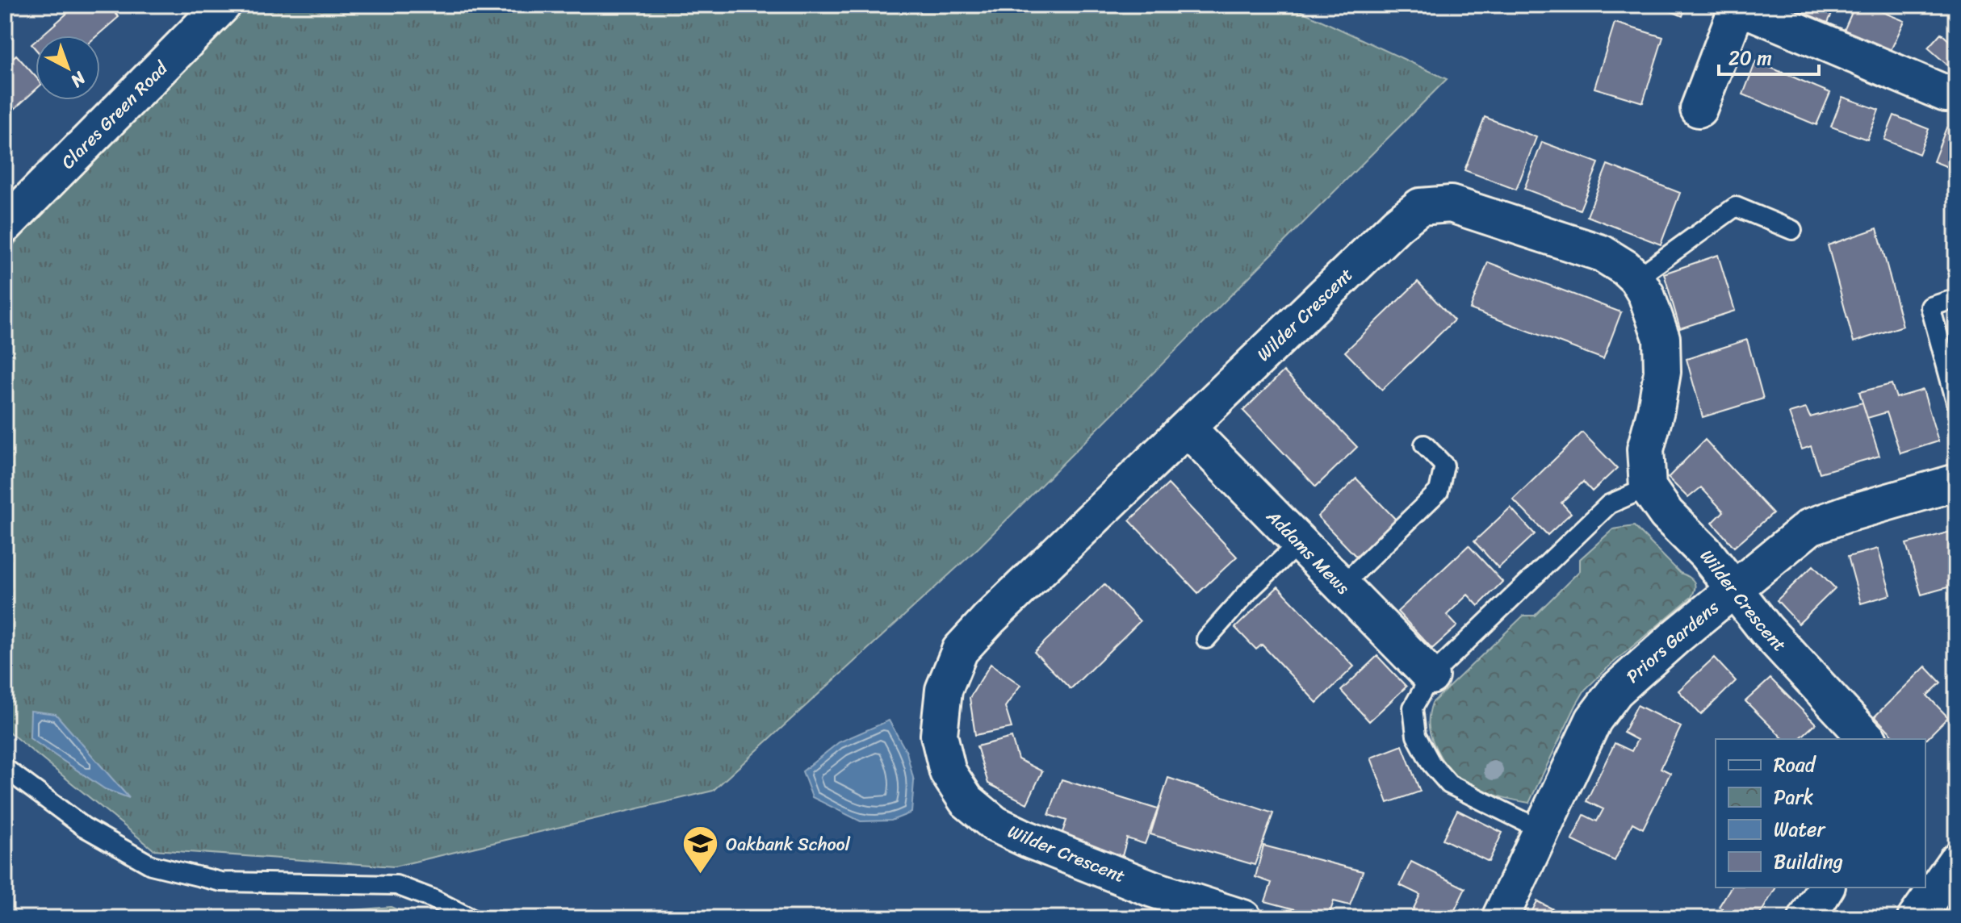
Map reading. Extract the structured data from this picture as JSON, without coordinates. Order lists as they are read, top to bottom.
{
  "streets": {
    "street": [
      "Clares Green Road",
      "Wilder Crescent",
      "Addams Mews",
      "Priors Gardens"
    ]
  },
  "crossings": [
    ["Wilder Crescent", "Addams Mews"],
    ["Wilder Crescent", "Priors Gardens"]
  ],
  "places": {
    "school or university": ["Oakbank School"]
  },
  "legend": [
    "Road",
    "Park",
    "Water",
    "Building"
  ],
  "scale_bar": "20 m",
  "north": "bottom right"
}
